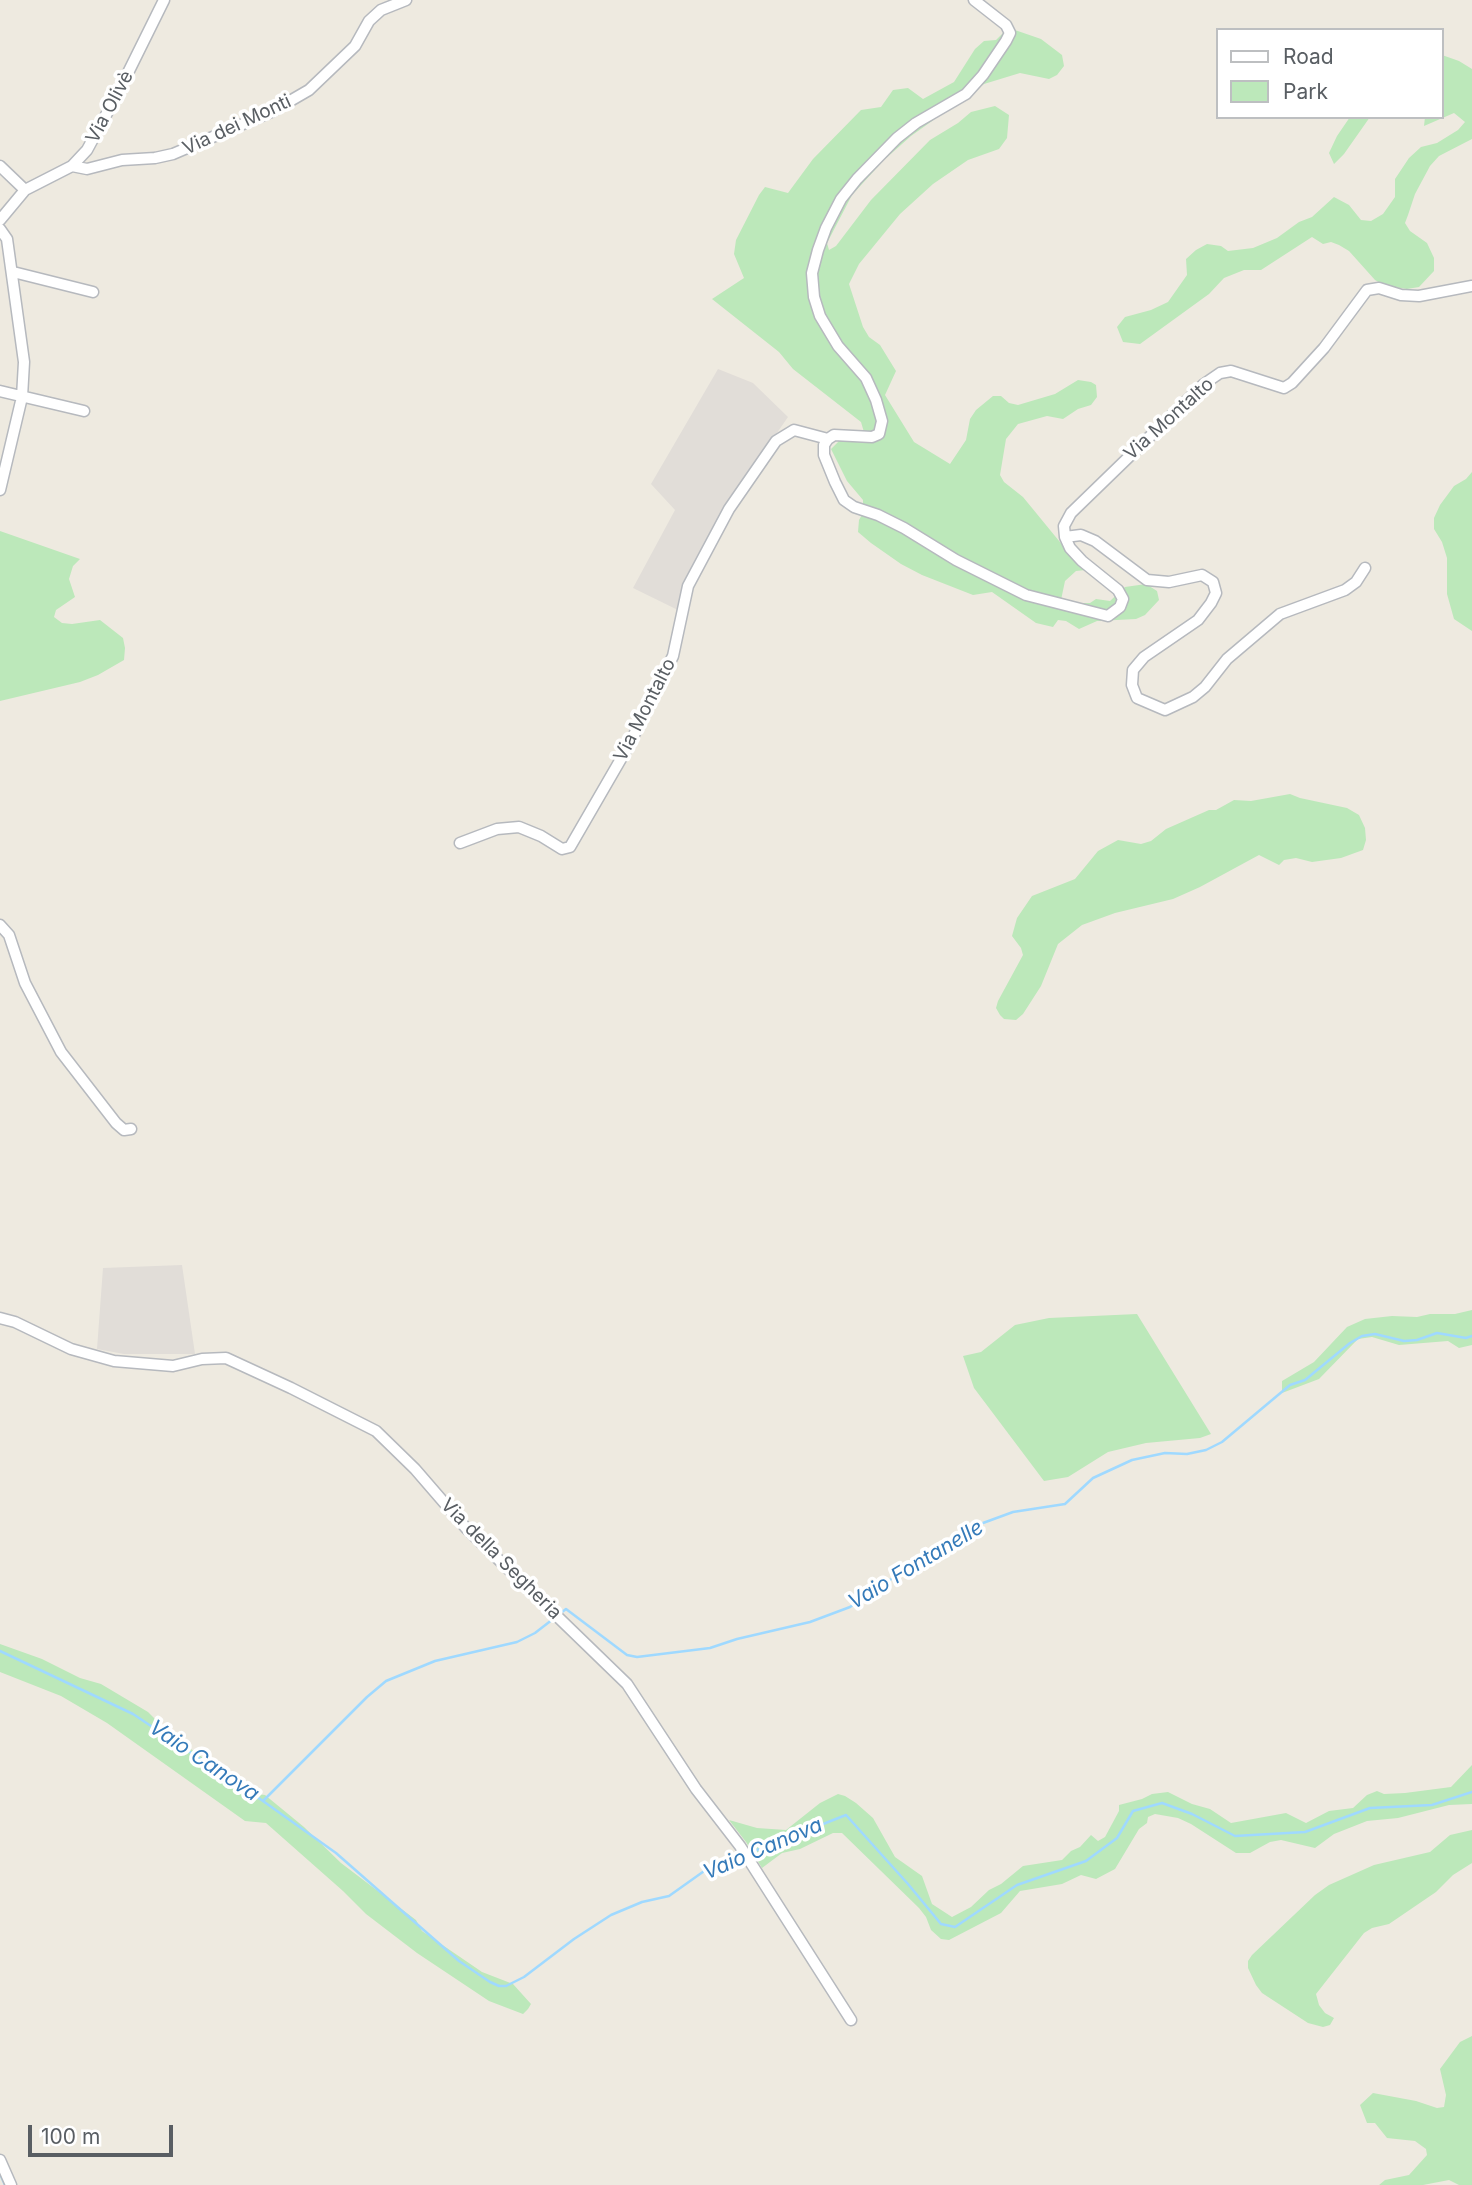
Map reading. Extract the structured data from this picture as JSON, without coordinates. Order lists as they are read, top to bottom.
{
  "streets": {
    "street": [
      "Via Olivè",
      "Via dei Monti",
      "Via Montalto",
      "Via della Segheria"
    ]
  },
  "crossings": [
    ["Via Olivè", "Via dei Monti"]
  ],
  "water": ["Vaio Fontanelle", "Vaio Canova"],
  "legend": ["Road", "Park"],
  "scale_bar": "100 m"
}
